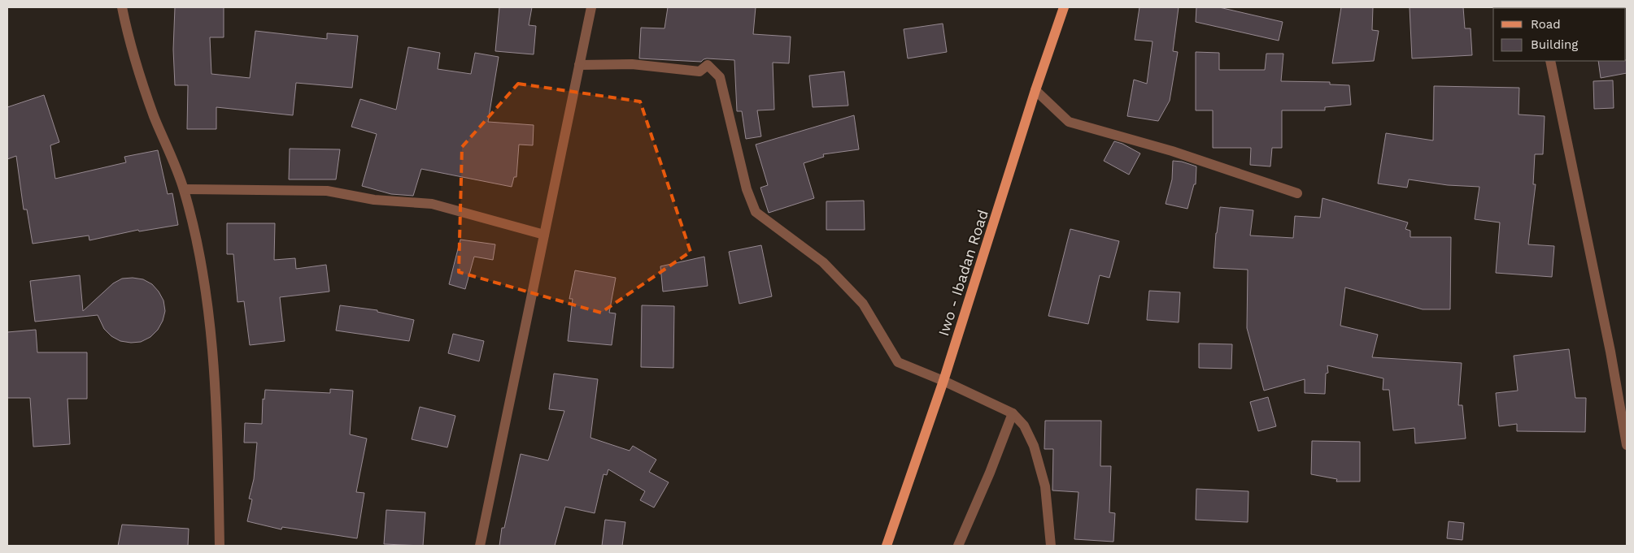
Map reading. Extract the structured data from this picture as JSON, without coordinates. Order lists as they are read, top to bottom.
{
  "streets": {
    "main road": ["Iwo - Ibadan Road"]
  },
  "legend": ["Road", "Building"]
}
